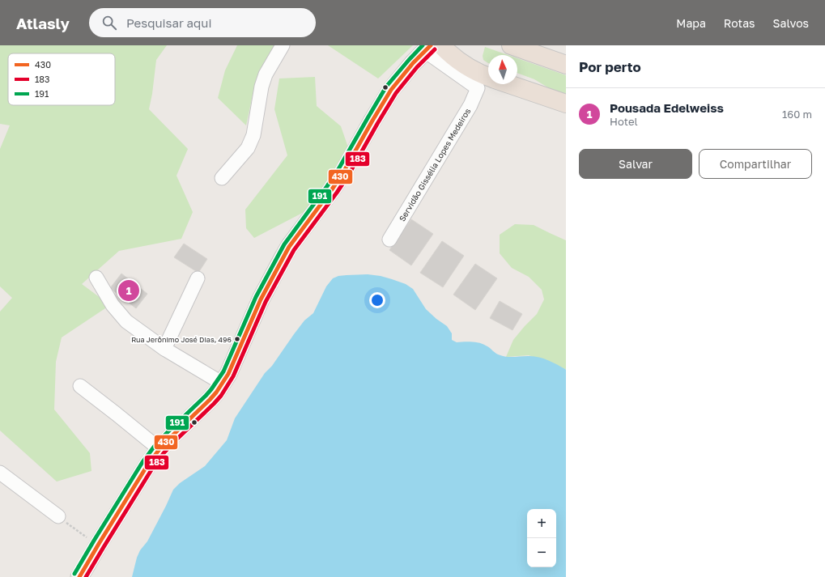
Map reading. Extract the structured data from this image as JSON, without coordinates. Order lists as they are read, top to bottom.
{
  "streets": {
    "street": ["Servidão Gissélia Lopes Medeiros"]
  },
  "places": ["Rua Jerônimo José Dias, 496"],
  "lines": ["transit line 430", "transit line 191", "transit line 183"],
  "legend": ["430", "183", "191"],
  "north": "top",
  "page": {
    "header": "Atlasly",
    "search": "Pesquisar aqui",
    "nav": ["Mapa", "Rotas", "Salvos"],
    "heading": "Por perto",
    "list": [
      {
        "mark": "1",
        "name": "Pousada Edelweiss",
        "note": "Hotel",
        "value": "160 m"
      }
    ],
    "buttons": ["Salvar", "Compartilhar"],
    "pins": "1",
    "map_buttons": ["+", "−"]
  }
}
